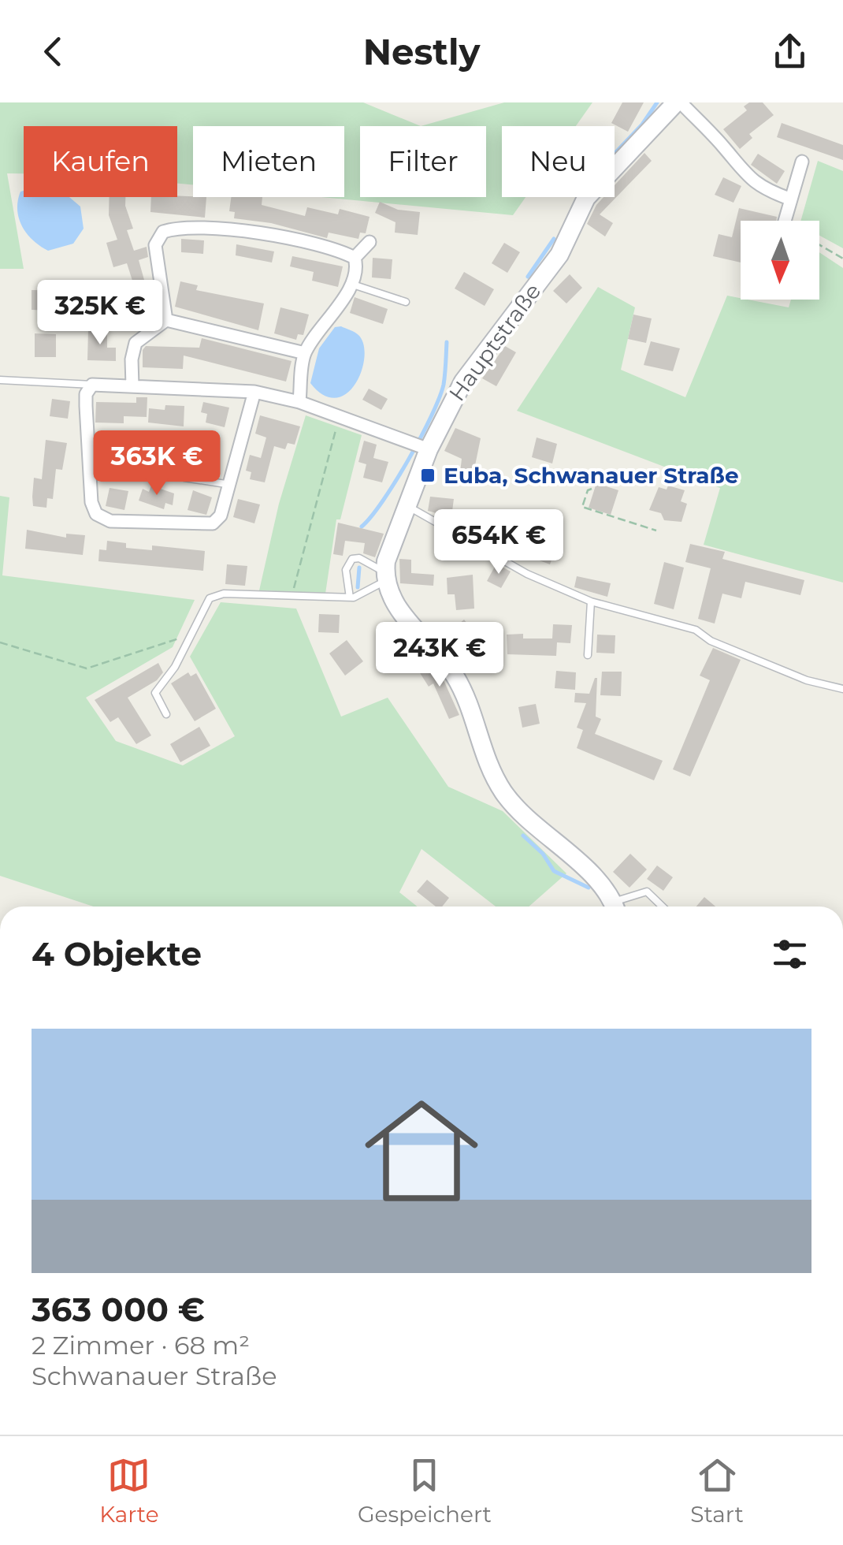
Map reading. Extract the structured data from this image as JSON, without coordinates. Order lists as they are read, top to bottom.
{
  "streets": {
    "street": ["Hauptstraße"]
  },
  "places": {
    "transit": ["Euba, Schwanauer Straße"]
  },
  "north": "bottom",
  "page": {
    "header": "Nestly",
    "chip": [
      "Kaufen",
      "Mieten",
      "Filter",
      "Neu"
    ],
    "price": [
      "325K €",
      "363K €",
      "654K €",
      "243K €"
    ],
    "heading": "4 Objekte",
    "list": [
      {
        "name": "363 000 €",
        "note": "2 Zimmer · 68 m² · Schwanauer Straße"
      }
    ],
    "tabs": ["Karte", "Gespeichert", "Start"]
  }
}
